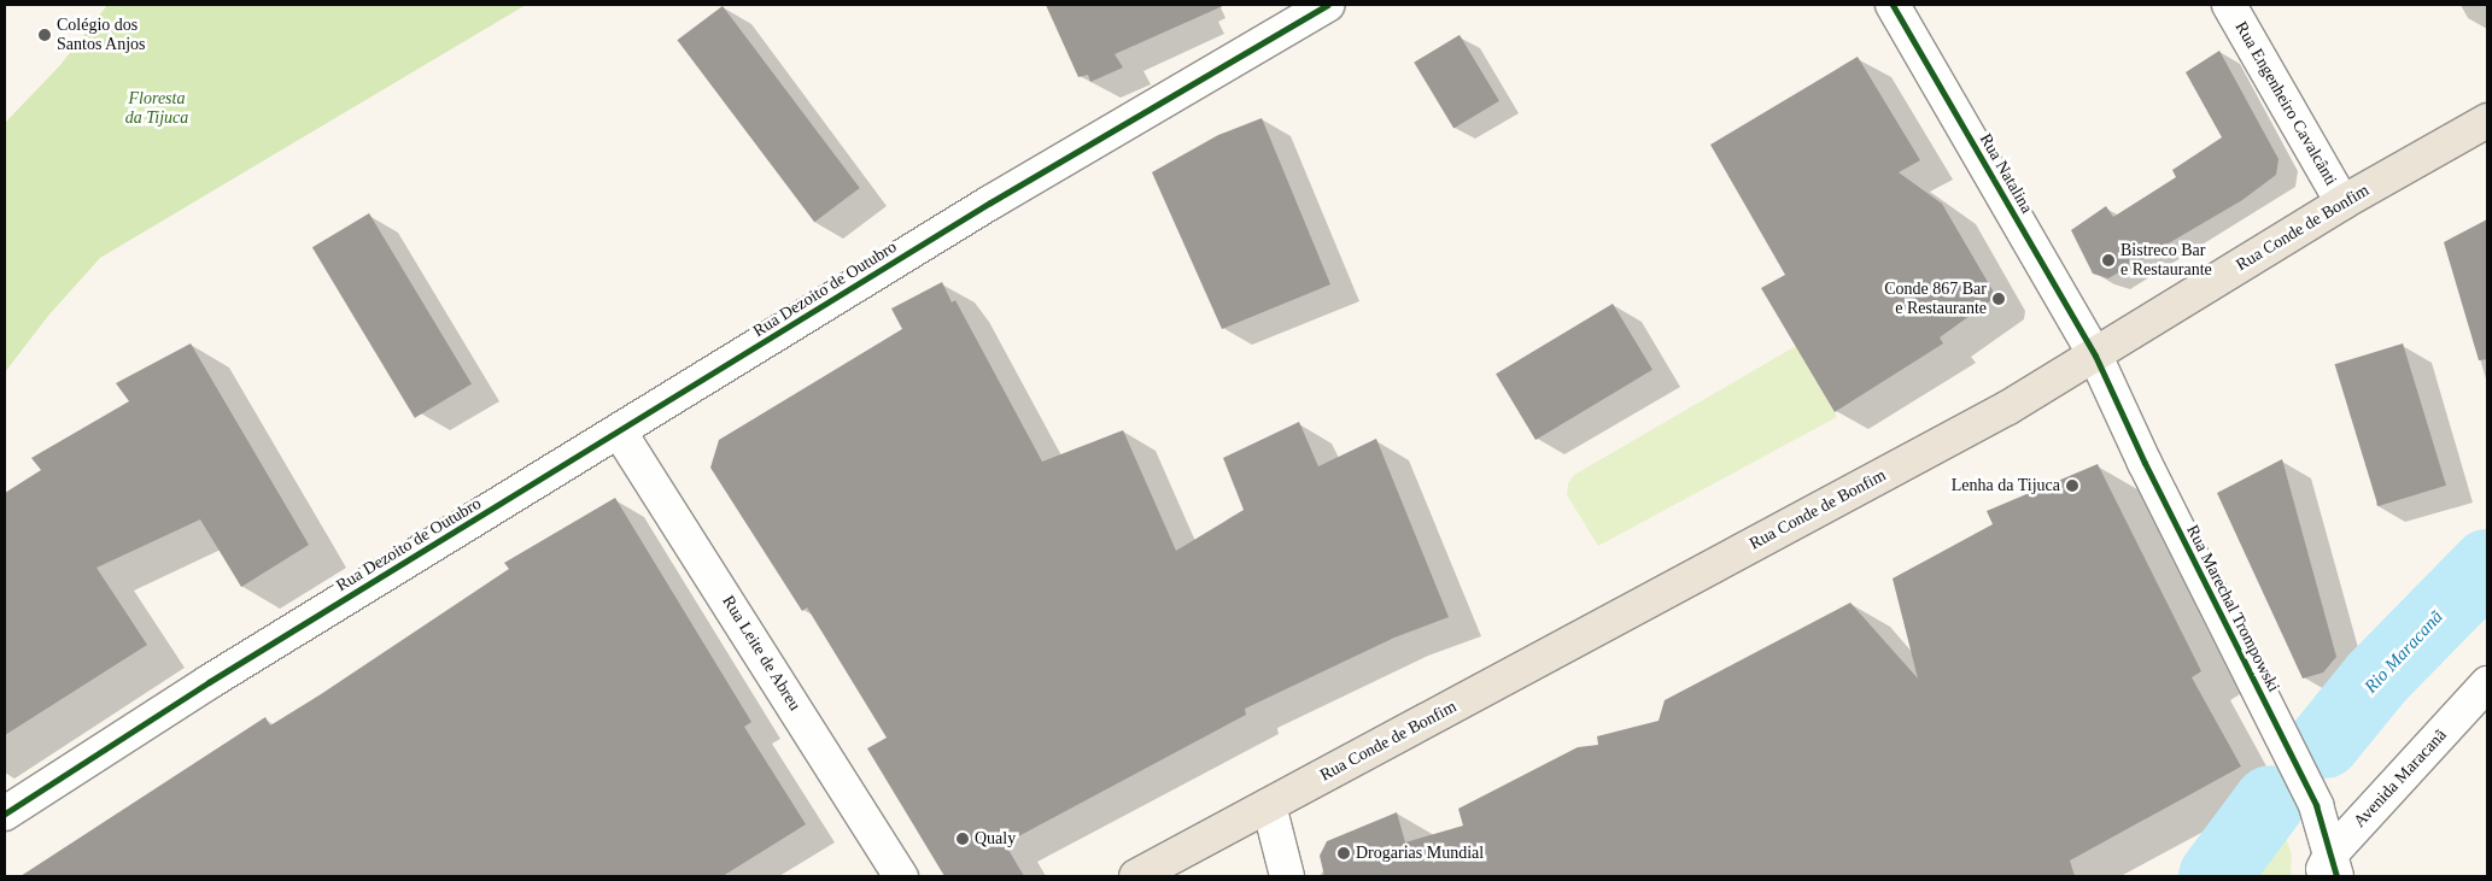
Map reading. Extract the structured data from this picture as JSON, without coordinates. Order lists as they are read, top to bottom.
{
  "streets": {
    "main road": ["Rua Conde de Bonfim"],
    "street": [
      "Rua Engenheiro Cavalcânti",
      "Rua Natalina",
      "Rua Dezoito de Outubro",
      "Rua Marechal Trompowski",
      "Rua Leite de Abreu",
      "Avenida Maracanã"
    ]
  },
  "crossings": [
    ["Rua Engenheiro Cavalcânti", "Rua Conde de Bonfim"],
    ["Rua Natalina", "Rua Conde de Bonfim"],
    ["Rua Natalina", "Rua Marechal Trompowski"],
    ["Rua Conde de Bonfim", "Rua Marechal Trompowski"],
    ["Rua Dezoito de Outubro", "Rua Leite de Abreu"],
    ["Rua Marechal Trompowski", "Avenida Maracanã"]
  ],
  "water": ["Rio Maracanã"],
  "parks": ["Floresta da Tijuca"],
  "places": [
    "Colégio dos Santos Anjos",
    "Bistreco Bar e Restaurante",
    "Conde 867 Bar e Restaurante",
    "Lenha da Tijuca",
    "Qualy",
    "Drogarias Mundial"
  ]
}
